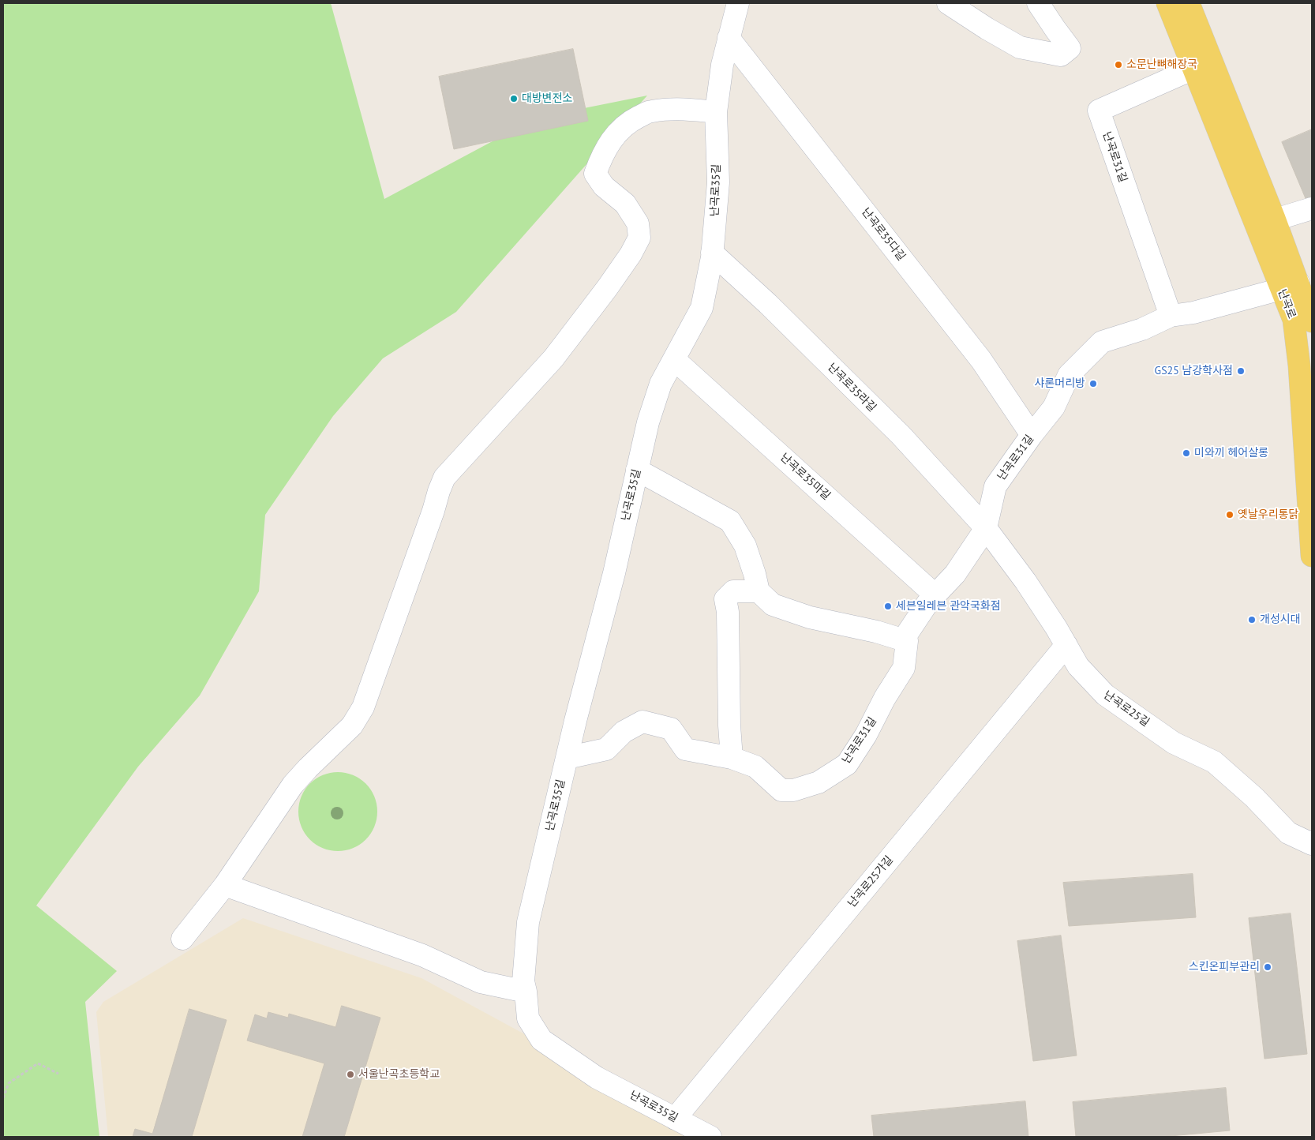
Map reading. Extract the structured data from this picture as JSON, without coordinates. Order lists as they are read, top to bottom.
{
  "streets": {
    "main road": ["난곡로"],
    "street": [
      "난곡로31길",
      "난곡로35길",
      "난곡로35다길",
      "난곡로35라길",
      "난곡로35마길",
      "난곡로25길",
      "난곡로25가길"
    ]
  },
  "crossings": [
    ["난곡로31길", "난곡로35길"],
    ["난곡로31길", "난곡로35다길"],
    ["난곡로31길", "난곡로"],
    ["난곡로31길", "난곡로35라길"],
    ["난곡로31길", "난곡로35마길"],
    ["난곡로31길", "난곡로25길"],
    ["난곡로35길", "난곡로35다길"],
    ["난곡로35길", "난곡로35라길"],
    ["난곡로35길", "난곡로35마길"],
    ["난곡로35길", "난곡로25가길"],
    ["난곡로35라길", "난곡로25길"],
    ["난곡로25길", "난곡로25가길"]
  ],
  "places": [
    "소문난뼈해장국",
    "대방변전소",
    "GS25 남강학사점",
    "샤론머리방",
    "미와끼 헤어살롱",
    "옛날우리통닭",
    "세븐일레븐 관악국화점",
    "개성시대",
    "스킨온피부관리",
    "서울난곡초등학교"
  ]
}
